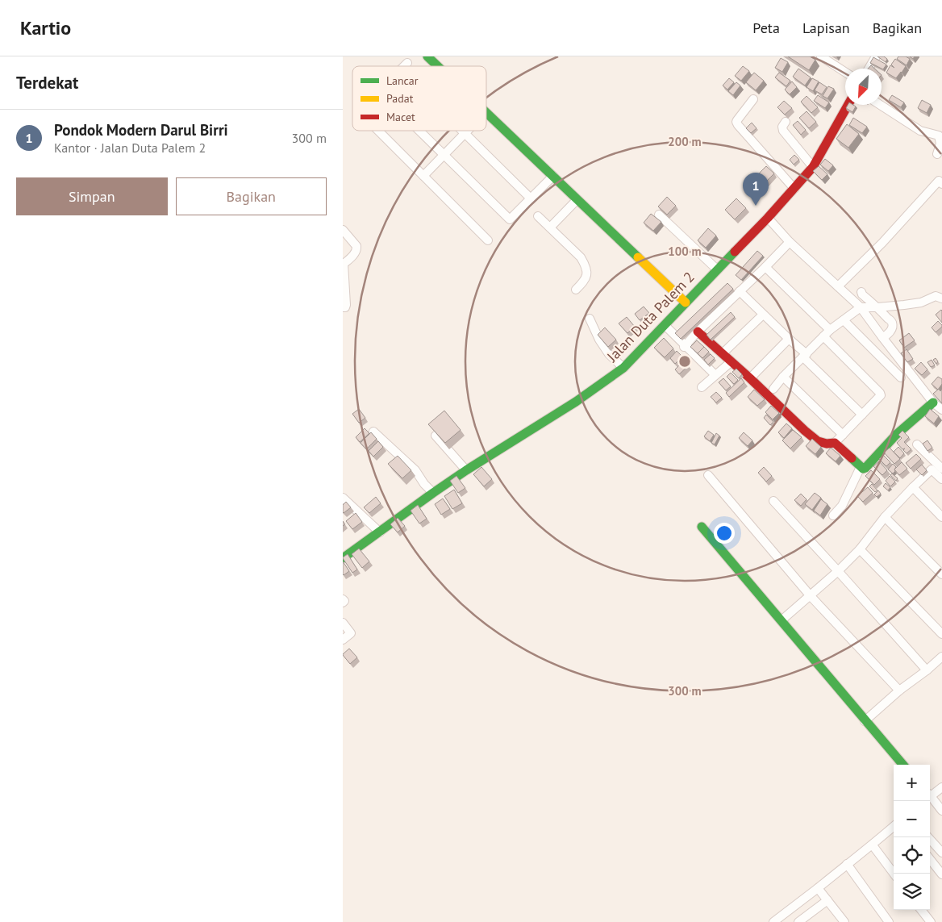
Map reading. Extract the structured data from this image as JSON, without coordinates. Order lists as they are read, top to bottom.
{
  "streets": {
    "street": ["Jalan Duta Palem 2"]
  },
  "legend": ["Lancar", "Padat", "Macet"],
  "north": "bottom left",
  "page": {
    "header": "Kartio",
    "nav": ["Peta", "Lapisan", "Bagikan"],
    "heading": "Terdekat",
    "list": [
      {
        "mark": "1",
        "name": "Pondok Modern Darul Birri",
        "note": "Kantor · Jalan Duta Palem 2",
        "value": "300 m"
      }
    ],
    "buttons": ["Simpan", "Bagikan"],
    "pins": "1",
    "map_buttons": ["+", "−"]
  },
  "rings": ["200 m", "100 m", "300 m"]
}
